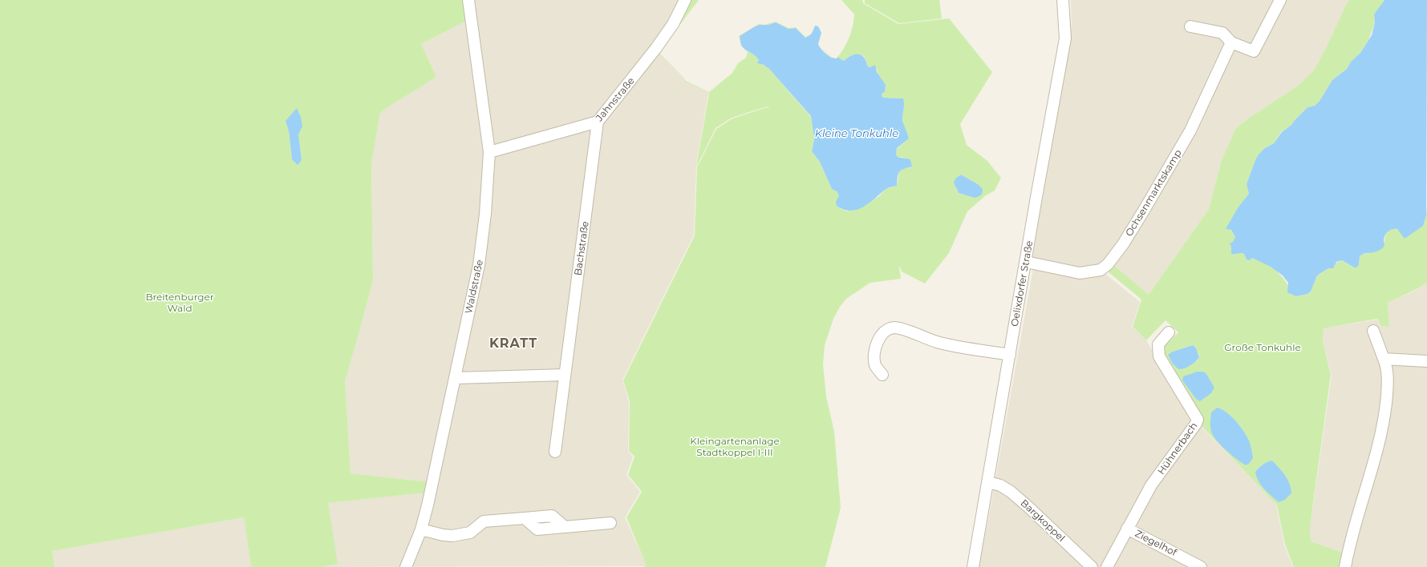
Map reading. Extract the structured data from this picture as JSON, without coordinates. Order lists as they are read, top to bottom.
{
  "streets": {
    "street": [
      "Jahnstraße",
      "Ochsenmarktskamp",
      "Bachstraße",
      "Oelixdorfer Straße",
      "Waldstraße",
      "Hühnerbach",
      "Bargkoppel",
      "Ziegelhof"
    ]
  },
  "crossings": [
    ["Jahnstraße", "Bachstraße"],
    ["Jahnstraße", "Waldstraße"],
    ["Ochsenmarktskamp", "Oelixdorfer Straße"],
    ["Oelixdorfer Straße", "Bargkoppel"],
    ["Hühnerbach", "Ziegelhof"]
  ],
  "districts": ["KRATT"],
  "water": ["Kleine Tonkuhle"],
  "parks": ["Breitenburger Wald", "Große Tonkuhle", "Kleingartenanlage Stadtkoppel I-III"]
}
